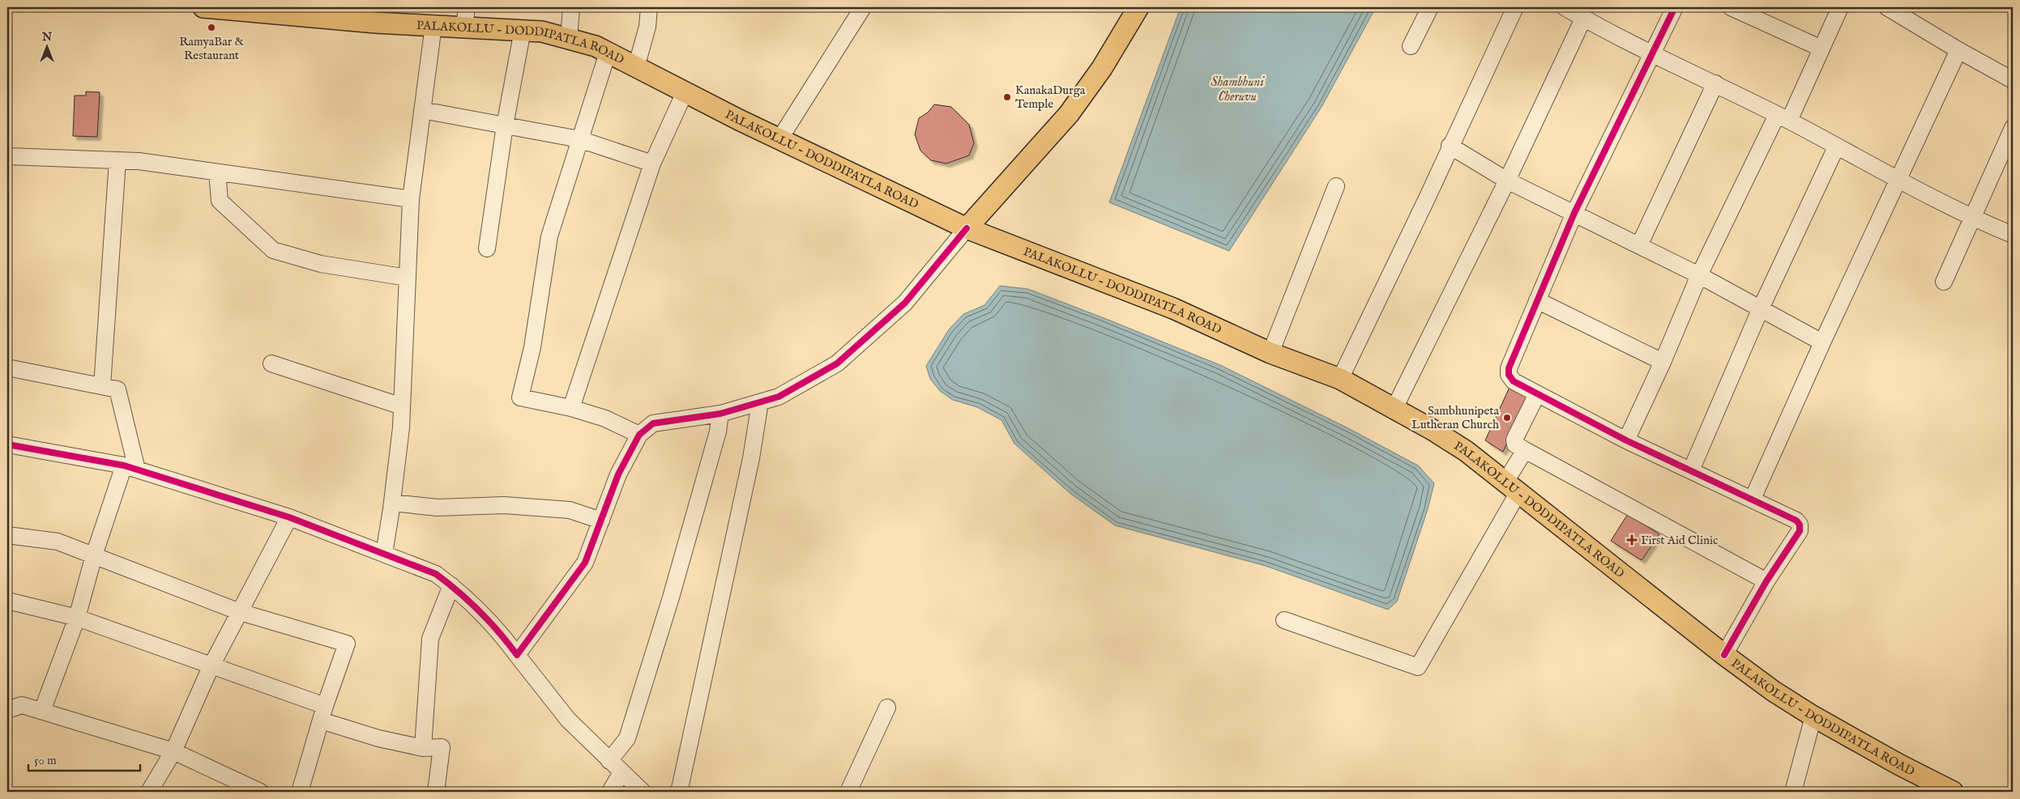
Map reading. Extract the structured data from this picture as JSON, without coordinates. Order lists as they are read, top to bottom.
{
  "streets": {
    "main road": ["PALAKOLLU - DODDIPATLA ROAD"]
  },
  "water": ["Shambhuni Cheruvu"],
  "places": {
    "other": ["RamyaBar & Restaurant", "KanakaDurga Temple", "Sambhunipeta Lutheran Church"],
    "health": ["First Aid Clinic"]
  },
  "scale_bar": "50 m",
  "north": "top"
}
